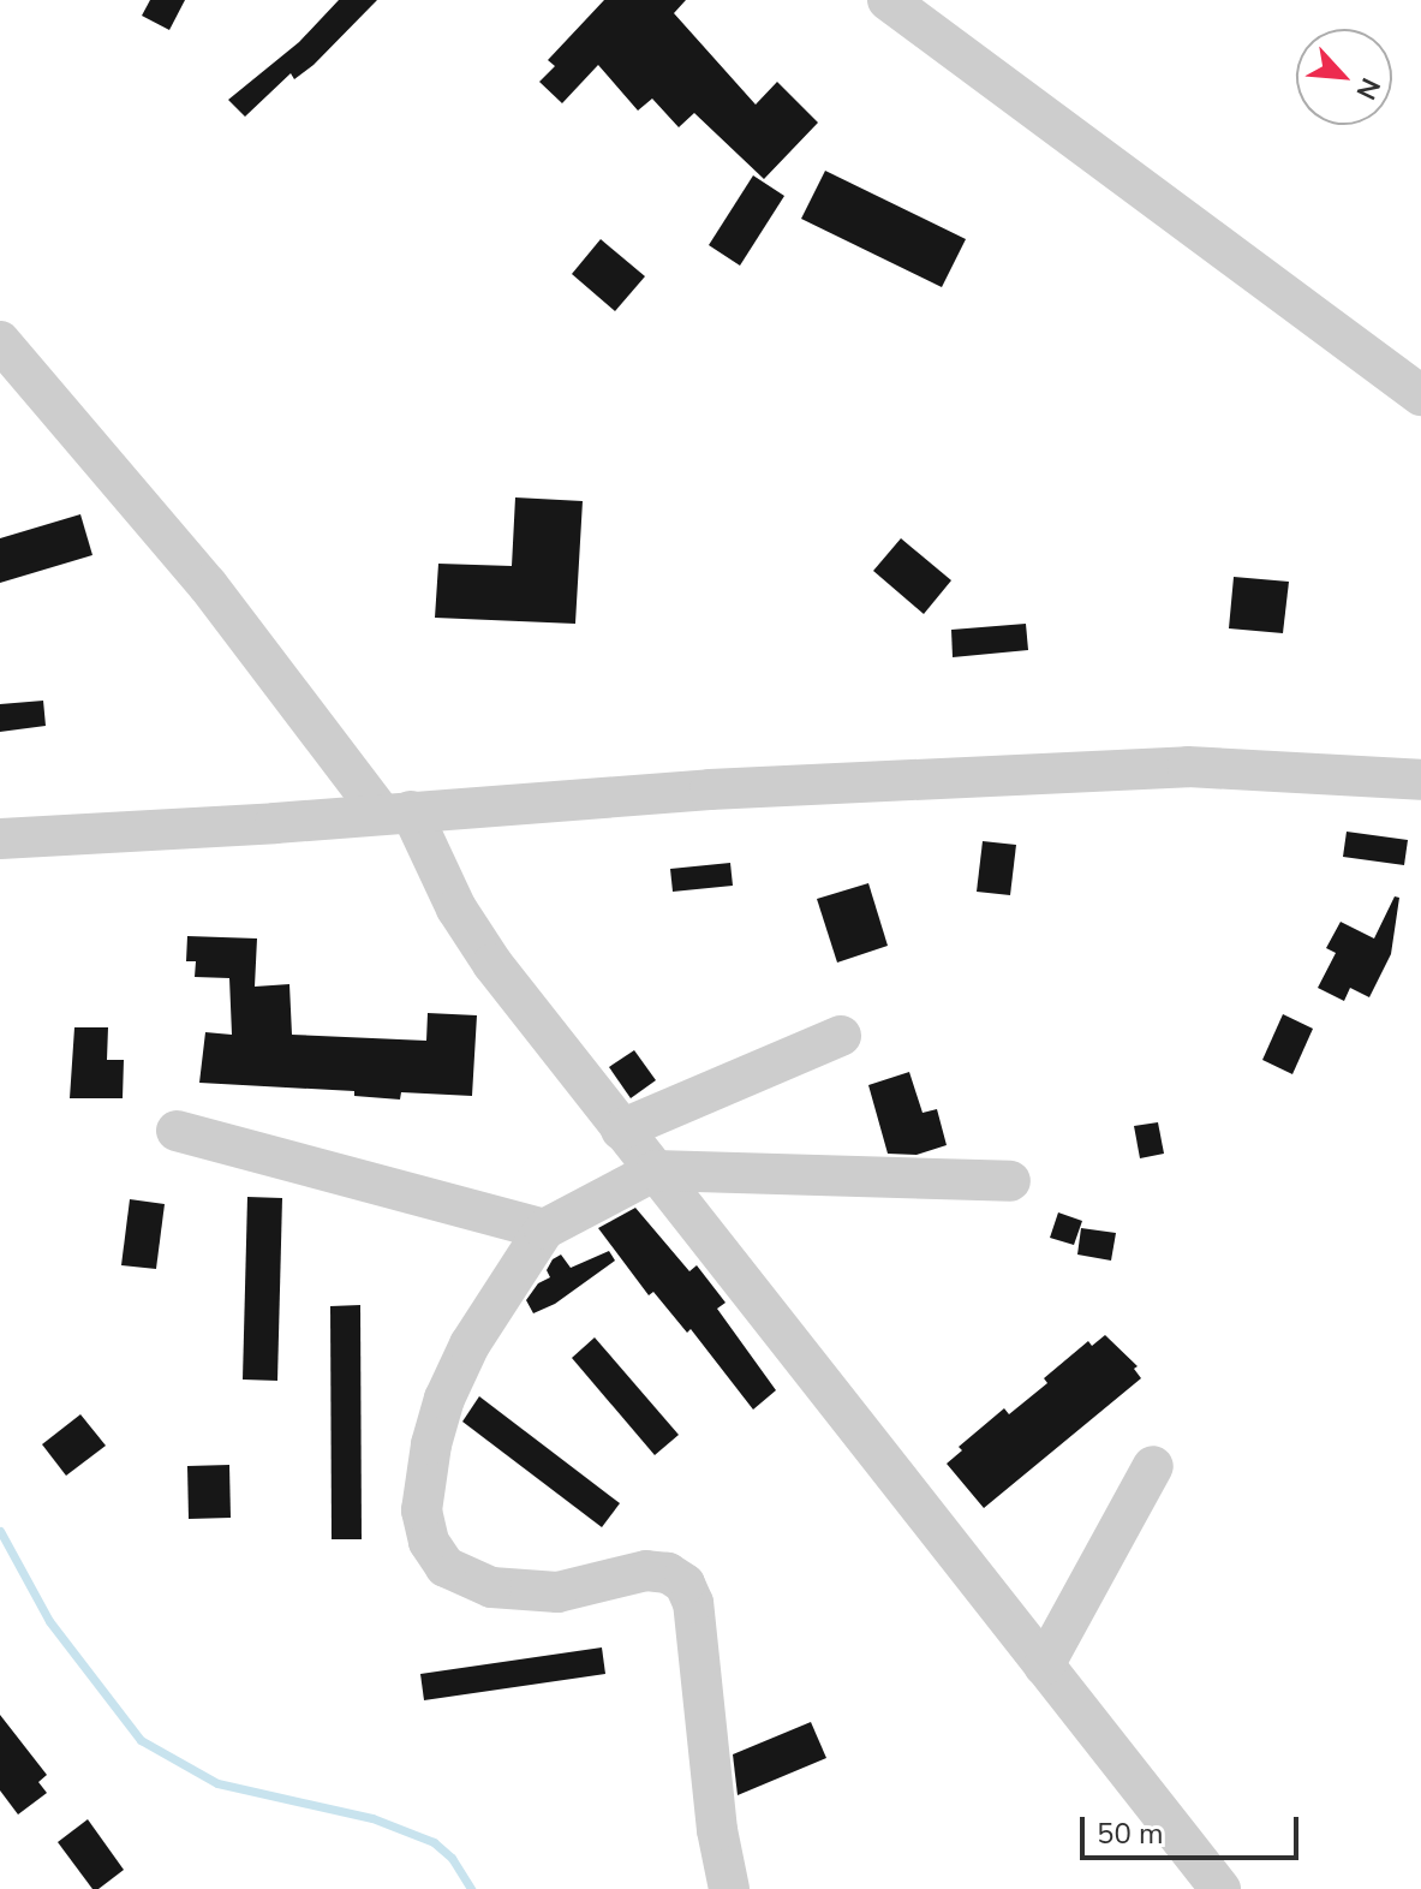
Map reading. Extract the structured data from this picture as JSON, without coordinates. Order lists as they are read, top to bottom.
{
  "scale_bar": "50 m",
  "north": "bottom right"
}
